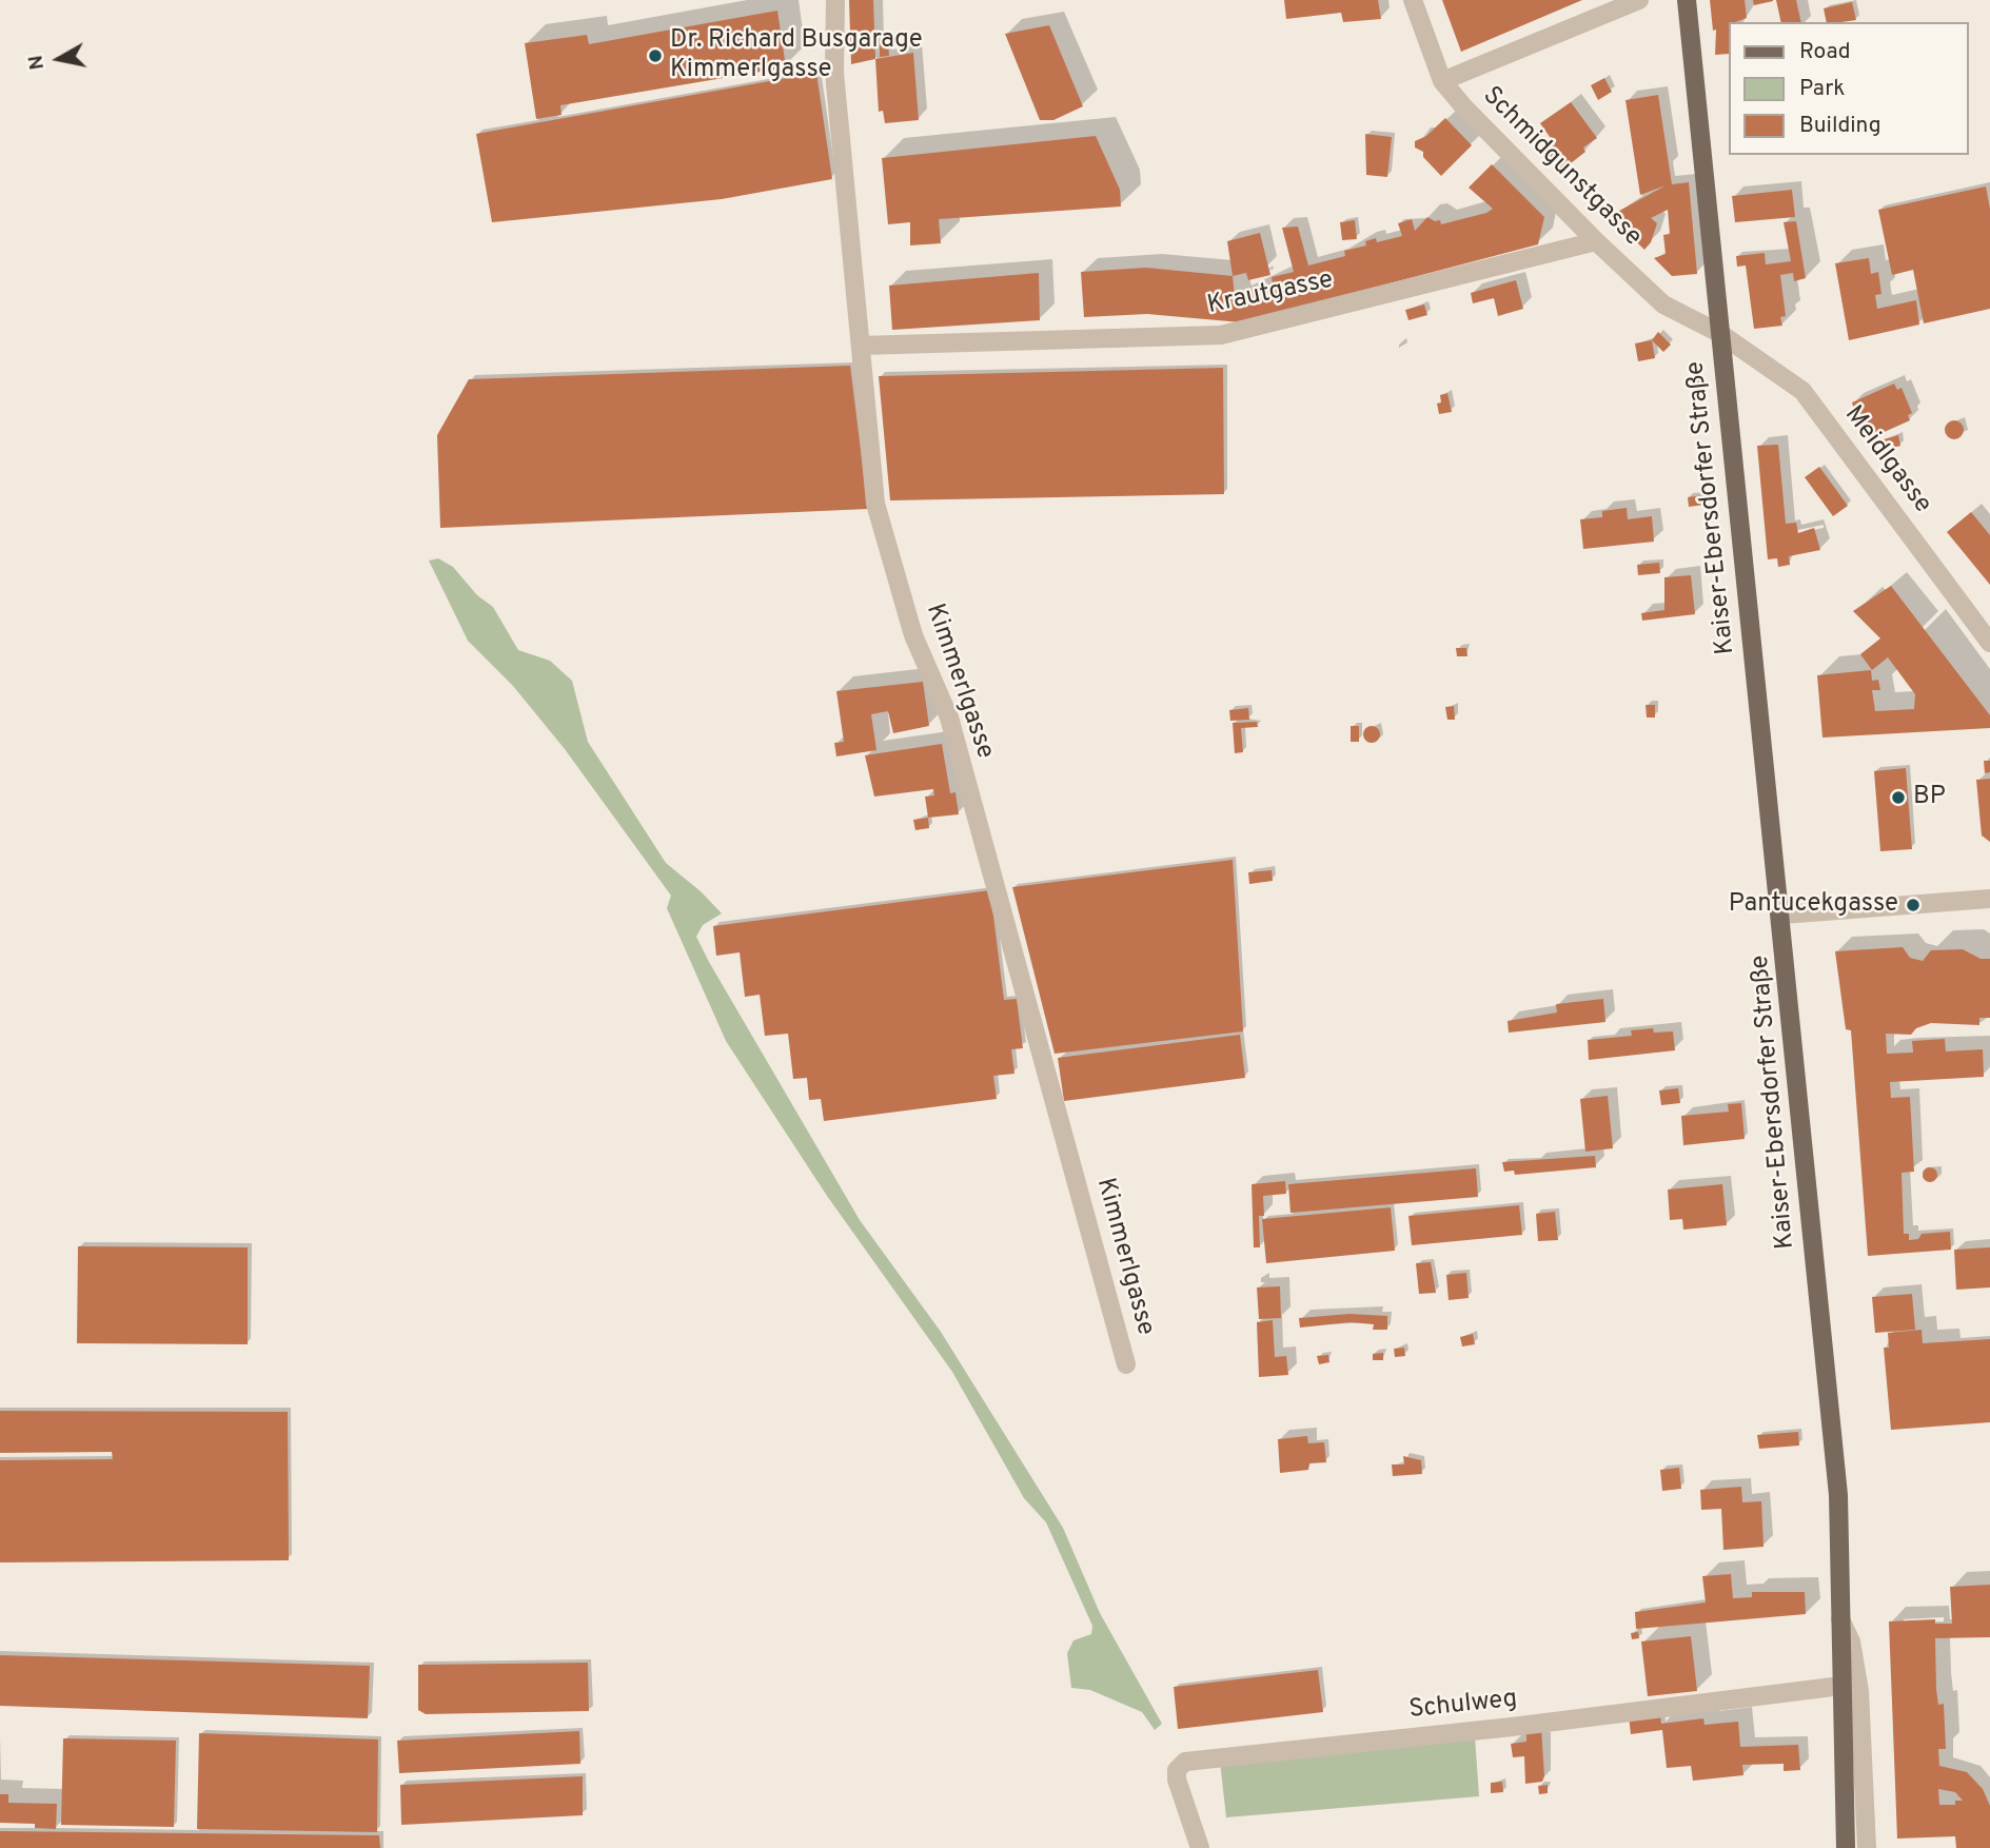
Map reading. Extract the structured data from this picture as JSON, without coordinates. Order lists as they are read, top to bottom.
{
  "streets": {
    "main road": ["Kaiser-Ebersdorfer Straße"],
    "street": [
      "Schmidgunstgasse",
      "Krautgasse",
      "Meidlgasse",
      "Kimmerlgasse",
      "Schulweg"
    ]
  },
  "crossings": [
    ["Schmidgunstgasse", "Krautgasse"],
    ["Schmidgunstgasse", "Meidlgasse"],
    ["Schmidgunstgasse", "Kaiser-Ebersdorfer Straße"],
    ["Krautgasse", "Kimmerlgasse"],
    ["Meidlgasse", "Kaiser-Ebersdorfer Straße"],
    ["Kaiser-Ebersdorfer Straße", "Schulweg"]
  ],
  "places": ["Dr. Richard Busgarage Kimmerlgasse", "BP", "Pantucekgasse"],
  "legend": ["Road", "Park", "Building"],
  "north": "left"
}
